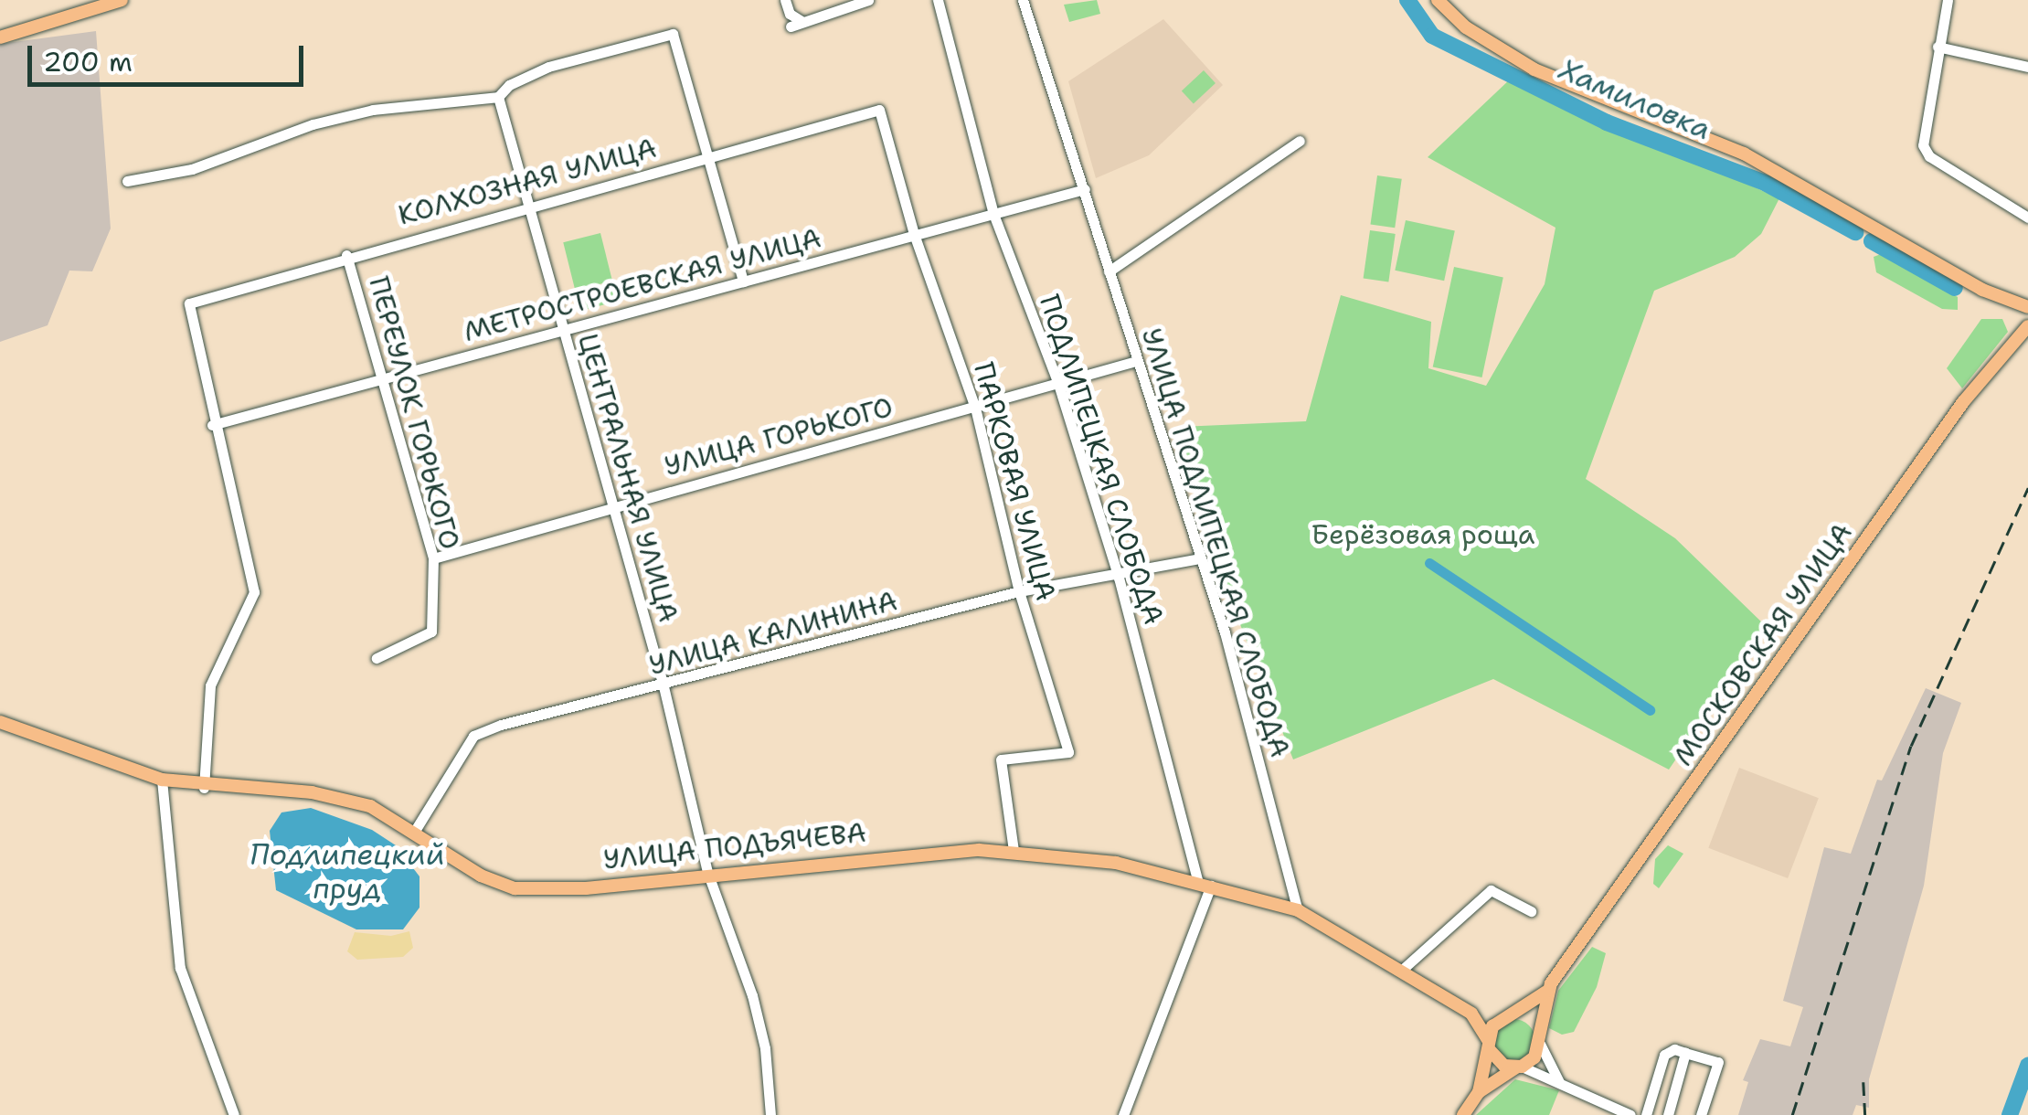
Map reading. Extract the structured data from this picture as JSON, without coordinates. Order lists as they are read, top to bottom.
{
  "streets": {
    "main road": ["МОСКОВСКАЯ УЛИЦА", "УЛИЦА ПОДЪЯЧЕВА"],
    "street": [
      "КОЛХОЗНАЯ УЛИЦА",
      "МЕТРОСТРОЕВСКАЯ УЛИЦА",
      "ПЕРЕУЛОК ГОРЬКОГО",
      "УЛИЦА ГОРЬКОГО",
      "ПОДЛИПЕЦКАЯ СЛОБОДА",
      "ЦЕНТРАЛЬНАЯ УЛИЦА",
      "ПАРКОВАЯ УЛИЦА",
      "УЛИЦА ПОДЛИПЕЦКАЯ СЛОБОДА",
      "УЛИЦА КАЛИНИНА"
    ]
  },
  "crossings": [
    ["КОЛХОЗНАЯ УЛИЦА", "МЕТРОСТРОЕВСКАЯ УЛИЦА"],
    ["КОЛХОЗНАЯ УЛИЦА", "ПЕРЕУЛОК ГОРЬКОГО"],
    ["КОЛХОЗНАЯ УЛИЦА", "ЦЕНТРАЛЬНАЯ УЛИЦА"],
    ["КОЛХОЗНАЯ УЛИЦА", "ПАРКОВАЯ УЛИЦА"],
    ["МЕТРОСТРОЕВСКАЯ УЛИЦА", "ПЕРЕУЛОК ГОРЬКОГО"],
    ["МЕТРОСТРОЕВСКАЯ УЛИЦА", "ПОДЛИПЕЦКАЯ СЛОБОДА"],
    ["МЕТРОСТРОЕВСКАЯ УЛИЦА", "ЦЕНТРАЛЬНАЯ УЛИЦА"],
    ["МЕТРОСТРОЕВСКАЯ УЛИЦА", "ПАРКОВАЯ УЛИЦА"],
    ["МЕТРОСТРОЕВСКАЯ УЛИЦА", "УЛИЦА ПОДЛИПЕЦКАЯ СЛОБОДА"],
    ["ПЕРЕУЛОК ГОРЬКОГО", "УЛИЦА ГОРЬКОГО"],
    ["УЛИЦА ГОРЬКОГО", "ПОДЛИПЕЦКАЯ СЛОБОДА"],
    ["УЛИЦА ГОРЬКОГО", "ЦЕНТРАЛЬНАЯ УЛИЦА"],
    ["УЛИЦА ГОРЬКОГО", "ПАРКОВАЯ УЛИЦА"],
    ["УЛИЦА ГОРЬКОГО", "УЛИЦА ПОДЛИПЕЦКАЯ СЛОБОДА"],
    ["ПОДЛИПЕЦКАЯ СЛОБОДА", "УЛИЦА КАЛИНИНА"],
    ["ПОДЛИПЕЦКАЯ СЛОБОДА", "УЛИЦА ПОДЪЯЧЕВА"],
    ["ЦЕНТРАЛЬНАЯ УЛИЦА", "УЛИЦА КАЛИНИНА"],
    ["ЦЕНТРАЛЬНАЯ УЛИЦА", "УЛИЦА ПОДЪЯЧЕВА"],
    ["ПАРКОВАЯ УЛИЦА", "УЛИЦА КАЛИНИНА"],
    ["ПАРКОВАЯ УЛИЦА", "УЛИЦА ПОДЪЯЧЕВА"],
    ["УЛИЦА ПОДЛИПЕЦКАЯ СЛОБОДА", "УЛИЦА КАЛИНИНА"],
    ["УЛИЦА ПОДЛИПЕЦКАЯ СЛОБОДА", "УЛИЦА ПОДЪЯЧЕВА"],
    ["УЛИЦА КАЛИНИНА", "УЛИЦА ПОДЪЯЧЕВА"],
    ["МОСКОВСКАЯ УЛИЦА", "УЛИЦА ПОДЪЯЧЕВА"]
  ],
  "water": ["Хамиловка", "Подлипецкий пруд"],
  "parks": ["Берёзовая роща"],
  "scale_bar": "200 m"
}
